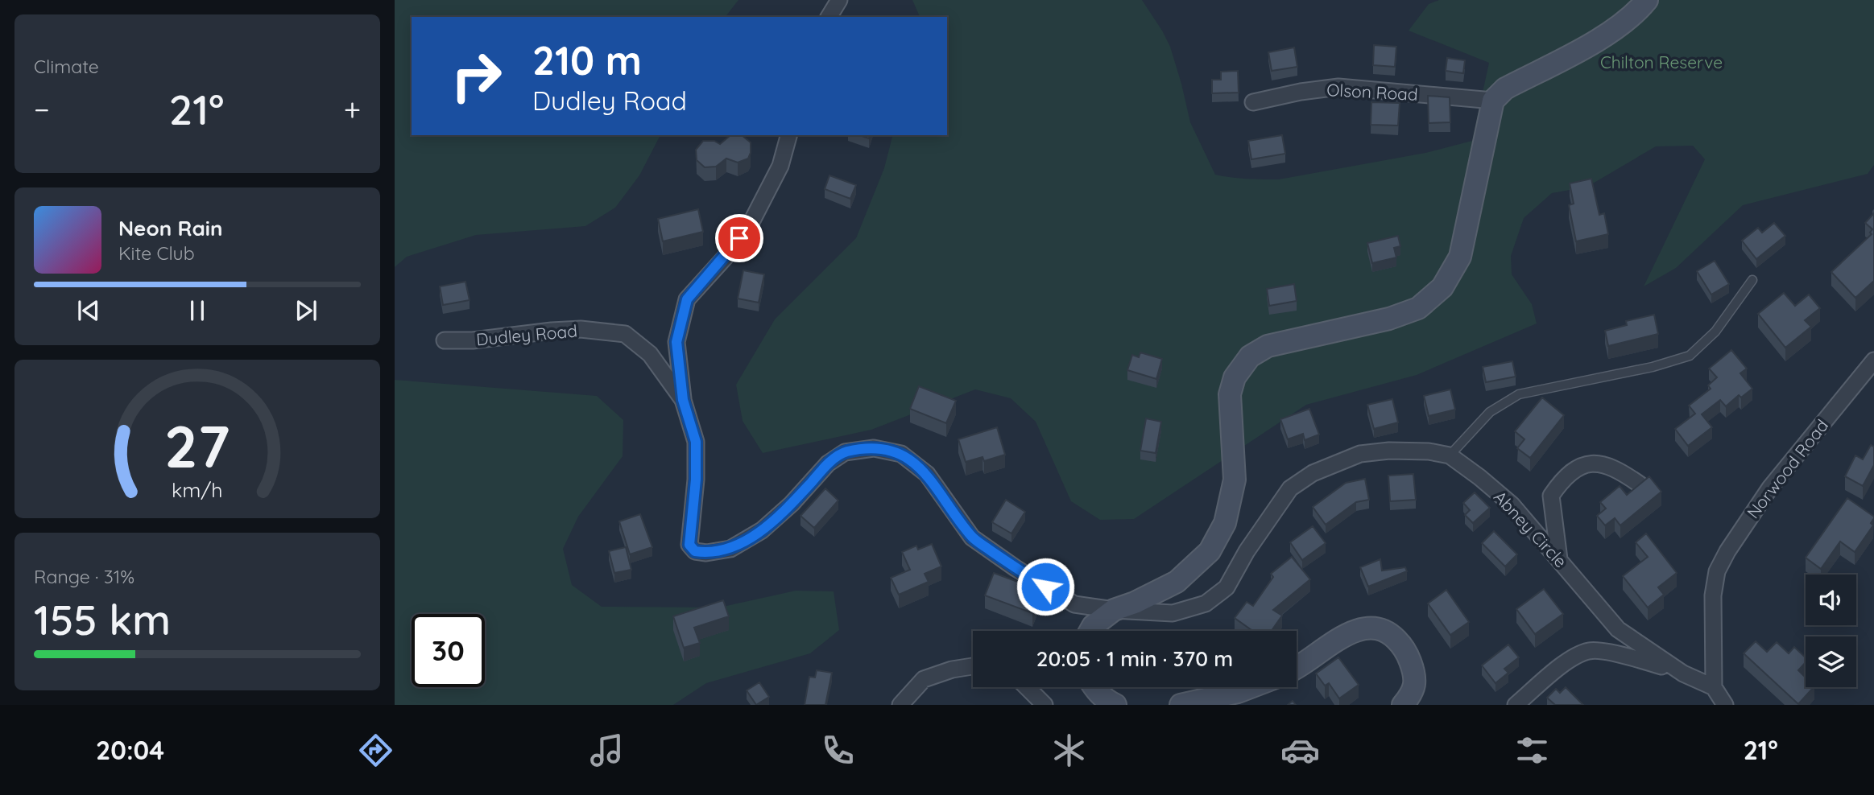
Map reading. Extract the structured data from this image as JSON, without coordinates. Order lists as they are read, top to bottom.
{
  "streets": {
    "street": [
      "Olson Road",
      "Dudley Road",
      "Norwood Road",
      "Abney Circle"
    ]
  },
  "crossings": [
    ["Dudley Road", "Abney Circle"],
    ["Norwood Road", "Abney Circle"]
  ],
  "parks": ["Chilton Reserve"],
  "page": {
    "tile": [
      "Climate",
      ["Range · 31%", "155 km"]
    ],
    "turn": ["210 m", "Dudley Road"],
    "heat": ["−", "21°", "+"],
    "song": ["Neon Rain", "Kite Club"],
    "limit": "30",
    "trip": "20:05 · 1 min · 370 m",
    "tabs": ["20:04", "21°"],
    "gauge": ["27", "km/h"]
  }
}
